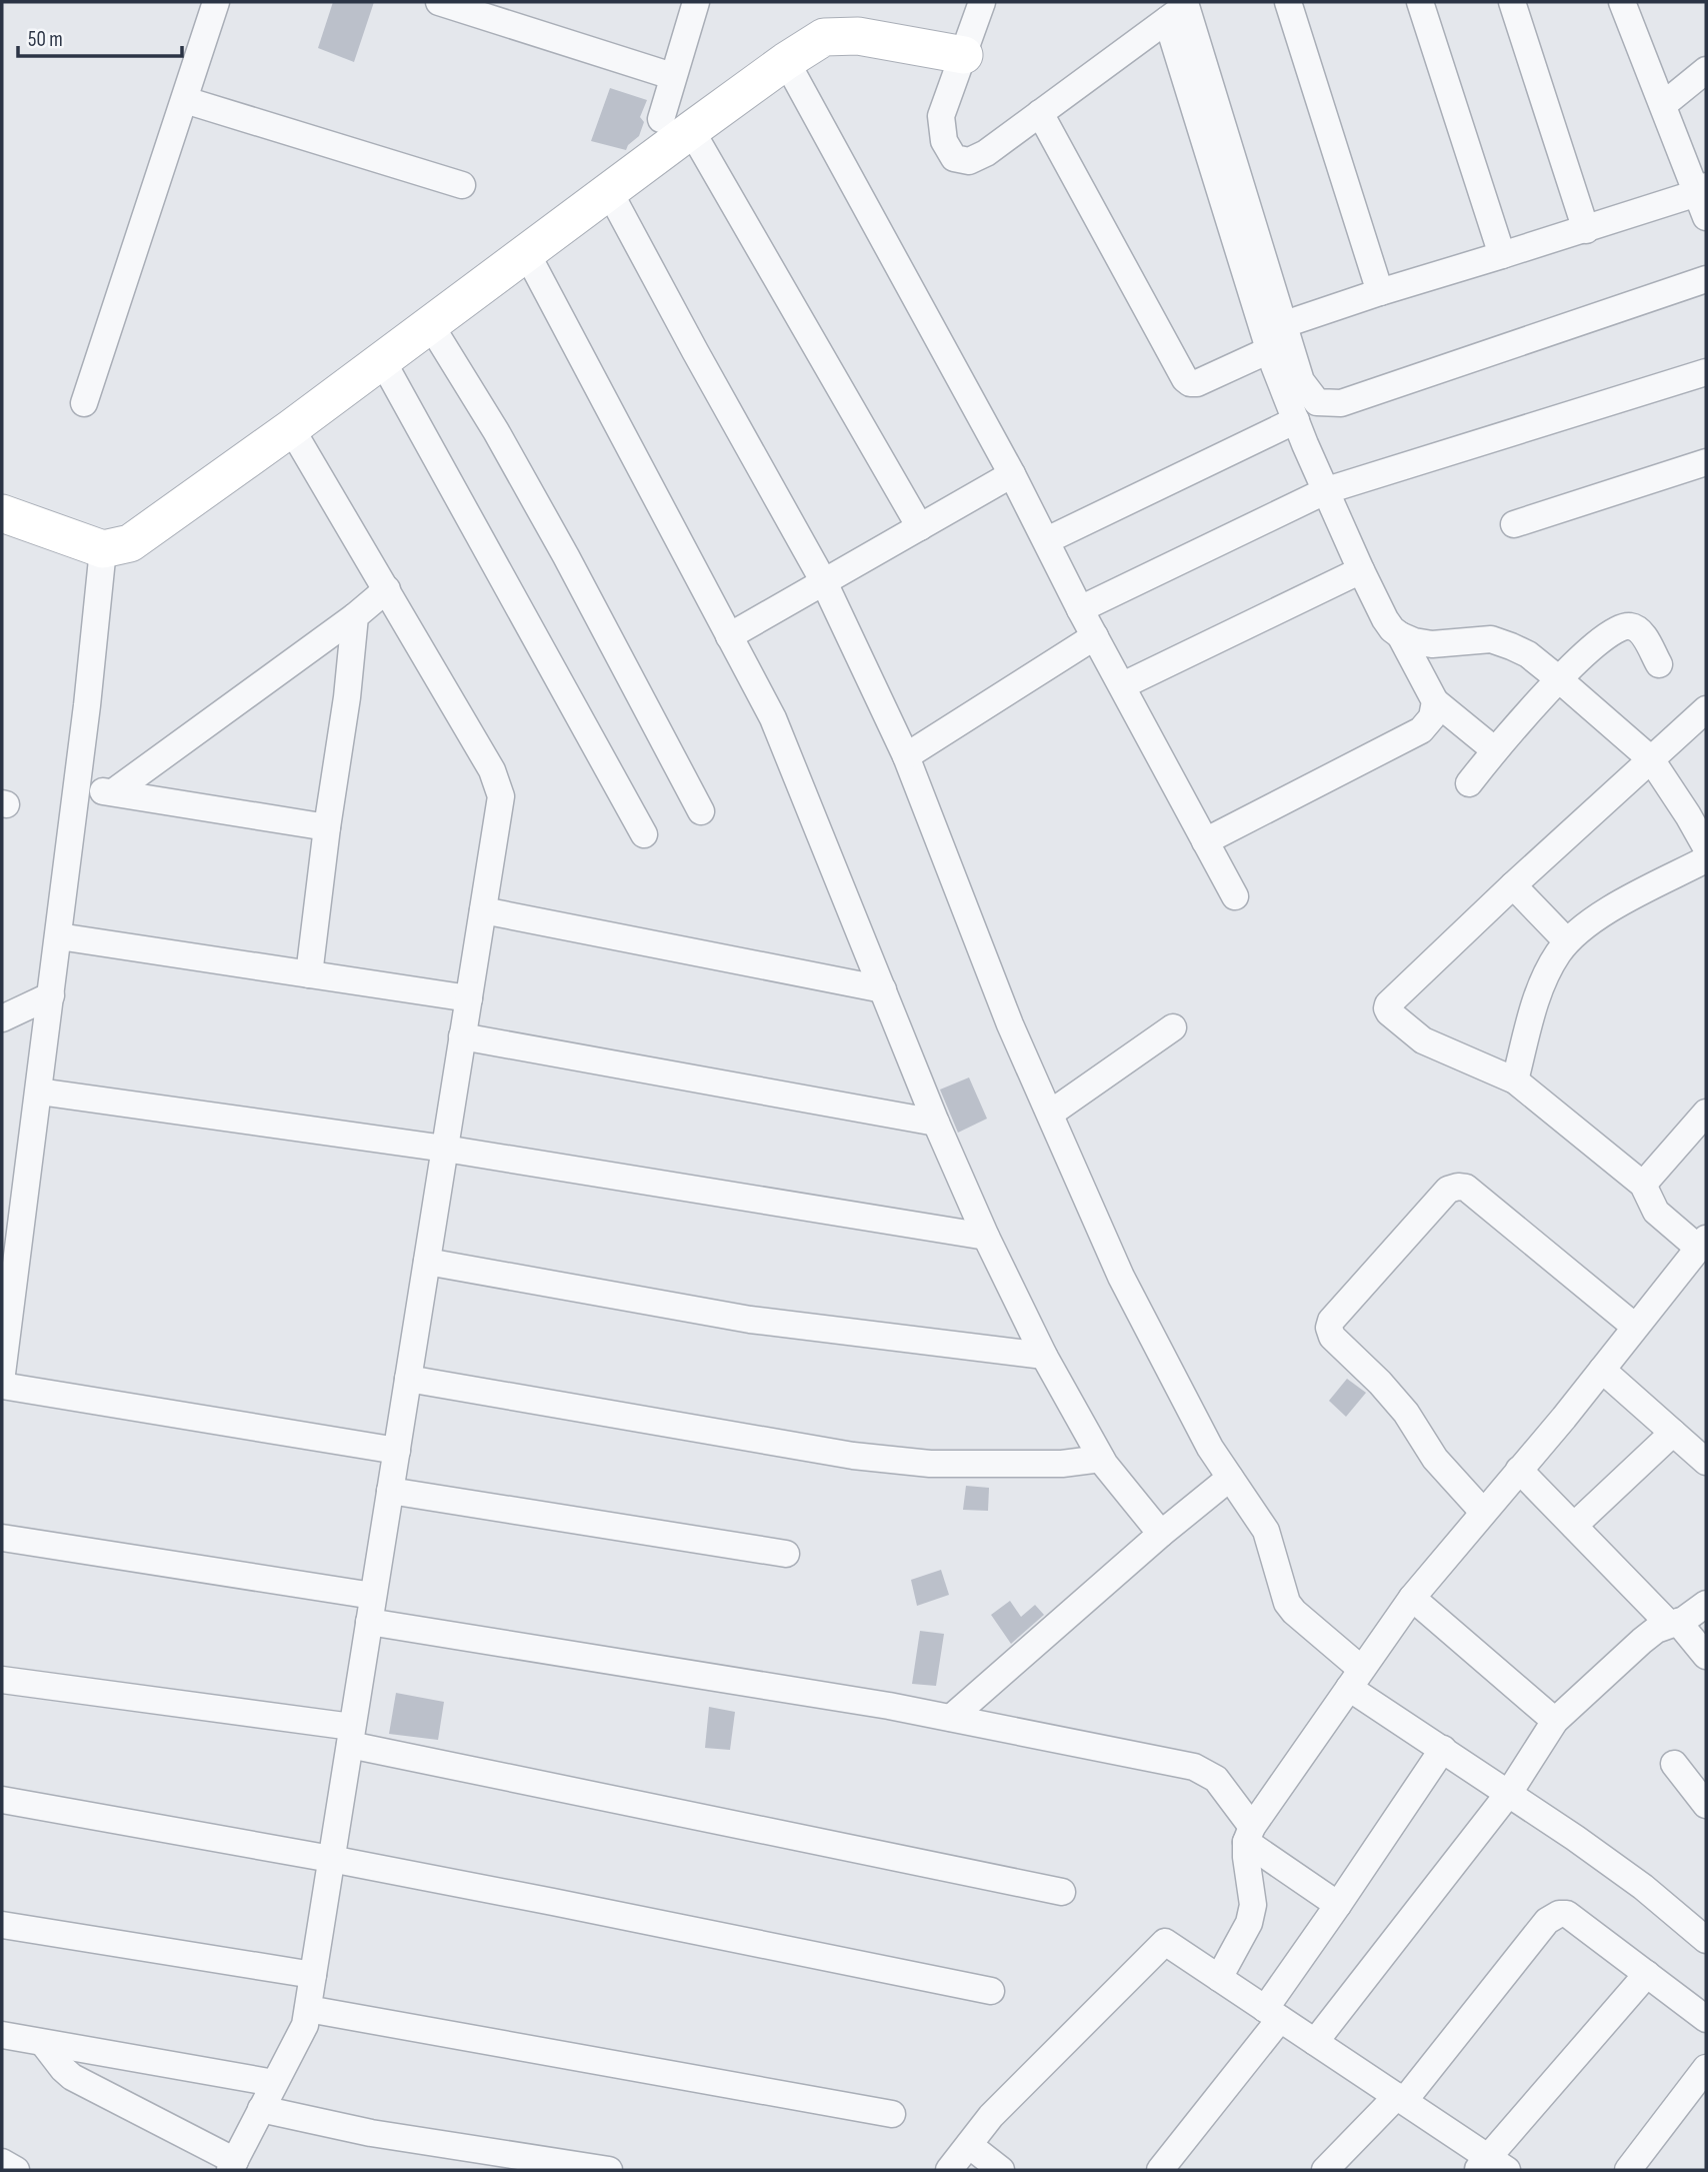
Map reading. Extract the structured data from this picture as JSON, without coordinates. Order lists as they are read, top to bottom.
{
  "scale_bar": "50 m"
}
